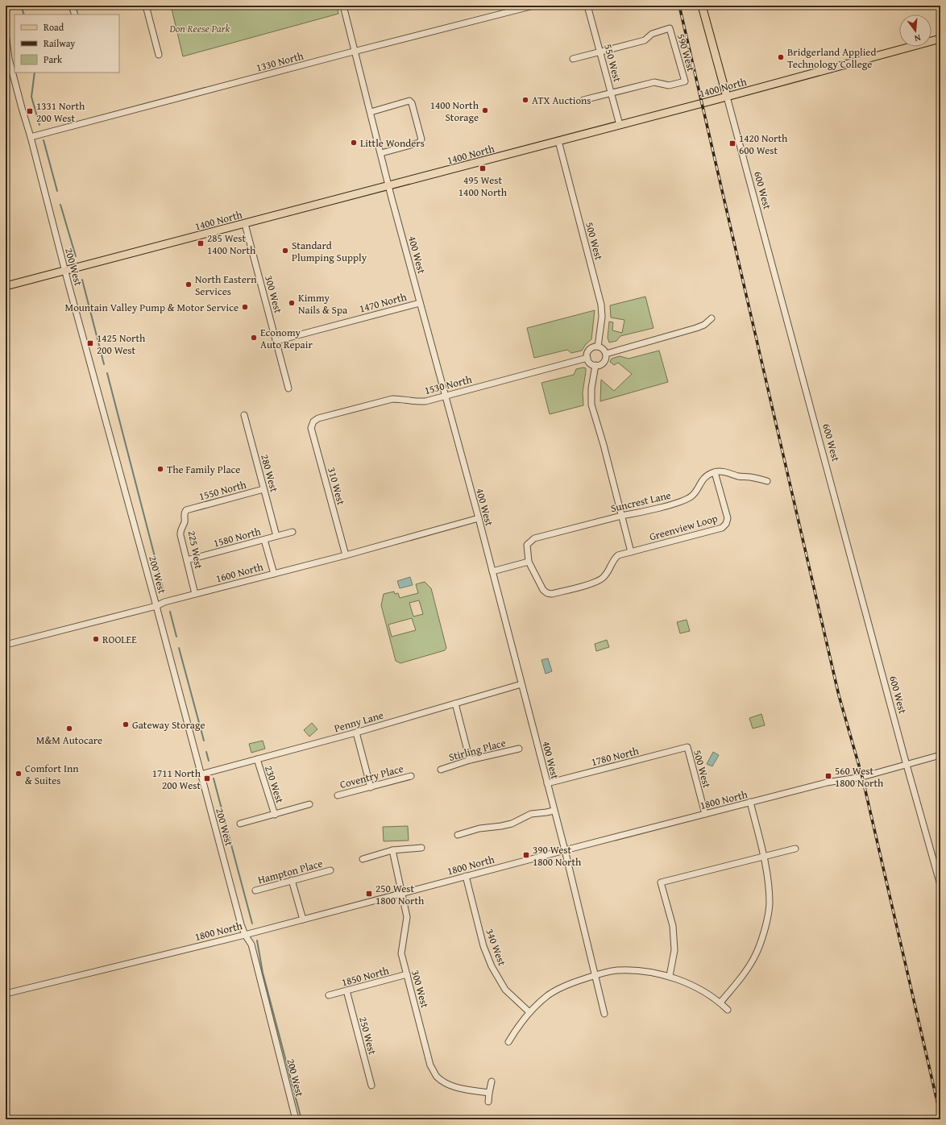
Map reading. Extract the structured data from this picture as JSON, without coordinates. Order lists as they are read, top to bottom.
{
  "streets": {
    "main road": ["1400 North", "600 West"],
    "street": [
      "590 West",
      "1330 North",
      "550 West",
      "500 West",
      "400 West",
      "200 West",
      "300 West",
      "1470 North",
      "1530 North",
      "280 West",
      "310 West",
      "1550 North",
      "Suncrest Lane",
      "Greenview Loop",
      "1580 North",
      "225 West",
      "1600 North",
      "Penny Lane",
      "Stirling Place",
      "1780 North",
      "Coventry Place",
      "230 West",
      "1800 North",
      "Hampton Place",
      "340 West",
      "1850 North",
      "250 West"
    ]
  },
  "crossings": [
    ["590 West", "550 West"],
    ["1330 North", "400 West"],
    ["1330 North", "200 West"],
    ["550 West", "1400 North"],
    ["1400 North", "600 West"],
    ["1400 North", "500 West"],
    ["1400 North", "400 West"],
    ["1400 North", "200 West"],
    ["1400 North", "300 West"],
    ["600 West", "1800 North"],
    ["500 West", "1530 North"],
    ["500 West", "1780 North"],
    ["500 West", "1800 North"],
    ["400 West", "1470 North"],
    ["400 West", "1530 North"],
    ["400 West", "1600 North"],
    ["400 West", "Penny Lane"],
    ["400 West", "1780 North"],
    ["400 West", "1800 North"],
    ["200 West", "1600 North"],
    ["200 West", "Penny Lane"],
    ["200 West", "1800 North"],
    ["300 West", "1470 North"],
    ["300 West", "1800 North"],
    ["300 West", "1850 North"],
    ["1530 North", "310 West"],
    ["280 West", "1550 North"],
    ["280 West", "1580 North"],
    ["310 West", "1600 North"],
    ["1550 North", "225 West"],
    ["Suncrest Lane", "Greenview Loop"],
    ["1580 North", "225 West"],
    ["225 West", "1600 North"],
    ["Penny Lane", "230 West"],
    ["1800 North", "340 West"],
    ["1850 North", "250 West"]
  ],
  "parks": ["Don Reese Park"],
  "places": {
    "other": [
      "Bridgerland Applied Technology College",
      "ATX Auctions",
      "1400 North Storage",
      "Little Wonders",
      "Standard Plumping Supply",
      "North Eastern Services",
      "Kimmy Nails & Spa",
      "Mountain Valley Pump & Motor Service",
      "Economy Auto Repair",
      "The Family Place",
      "ROOLEE",
      "Gateway Storage",
      "M&M Autocare",
      "Comfort Inn & Suites"
    ],
    "transit": [
      "1331 North 200 West",
      "1420 North 600 West",
      "495 West 1400 North",
      "285 West 1400 North",
      "1425 North 200 West",
      "560 West 1800 North",
      "1711 North 200 West",
      "390 West 1800 North",
      "250 West 1800 North"
    ]
  },
  "legend": ["Road", "Railway", "Park"],
  "north": "bottom"
}
